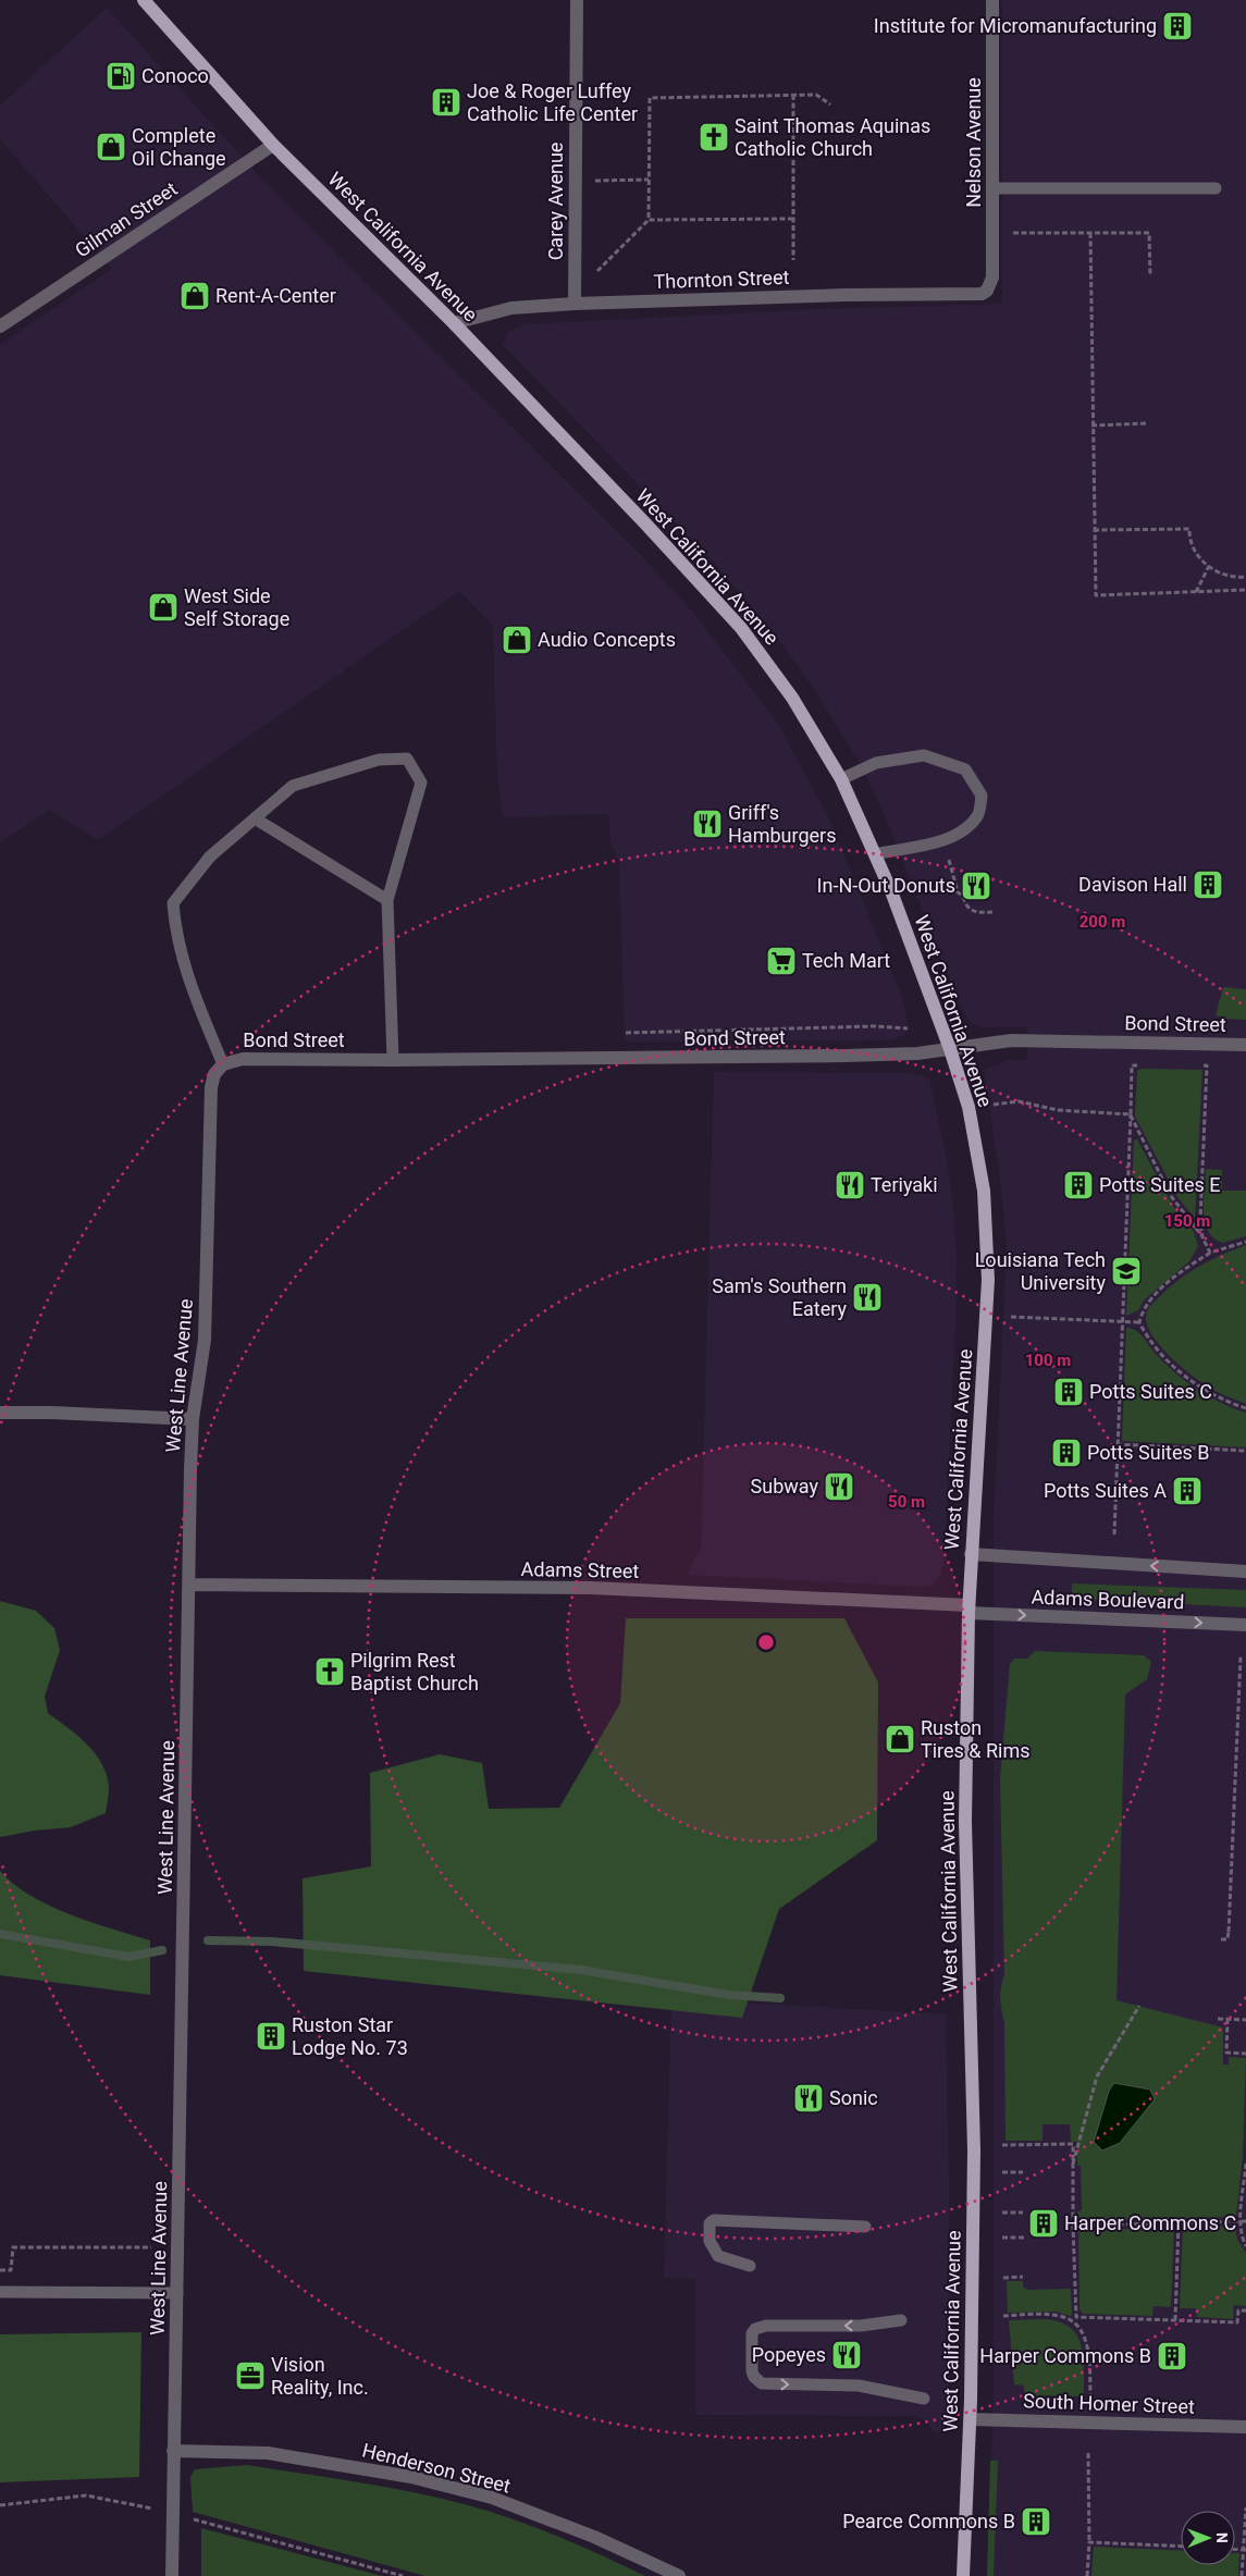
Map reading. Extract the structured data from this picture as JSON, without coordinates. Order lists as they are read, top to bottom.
{
  "streets": {
    "main road": ["West California Avenue"],
    "street": [
      "Nelson Avenue",
      "Carey Avenue",
      "Gilman Street",
      "Thornton Street",
      "Bond Street",
      "West Line Avenue",
      "Adams Street",
      "Adams Boulevard",
      "South Homer Street",
      "Henderson Street"
    ]
  },
  "crossings": [
    ["Nelson Avenue", "Thornton Street"],
    ["Carey Avenue", "Thornton Street"],
    ["Gilman Street", "West California Avenue"],
    ["West California Avenue", "Thornton Street"],
    ["West California Avenue", "Bond Street"],
    ["West California Avenue", "Adams Street"],
    ["West California Avenue", "Adams Boulevard"],
    ["West California Avenue", "South Homer Street"],
    ["Bond Street", "West Line Avenue"],
    ["West Line Avenue", "Adams Street"],
    ["West Line Avenue", "Henderson Street"],
    ["Adams Street", "Adams Boulevard"]
  ],
  "places": {
    "building": [
      "Institute for Micromanufacturing",
      "Joe & Roger Luffey Catholic Life Center",
      "Davison Hall",
      "Potts Suites E",
      "Potts Suites C",
      "Potts Suites B",
      "Potts Suites A",
      "Ruston Star Lodge No. 73",
      "Harper Commons C",
      "Harper Commons B",
      "Pearce Commons B"
    ],
    "fuel station": ["Conoco"],
    "church": ["Saint Thomas Aquinas Catholic Church", "Pilgrim Rest Baptist Church"],
    "shop": [
      "Complete Oil Change",
      "Rent-A-Center",
      "West Side Self Storage",
      "Audio Concepts",
      "Ruston Tires & Rims"
    ],
    "restaurant": [
      "Griff's Hamburgers",
      "In-N-Out Donuts",
      "Teriyaki",
      "Sam's Southern Eatery",
      "Subway",
      "Sonic",
      "Popeyes"
    ],
    "supermarket": ["Tech Mart"],
    "school or university": ["Louisiana Tech University"],
    "office": ["Vision Reality, Inc."]
  },
  "north": "right",
  "rings": [
    "200 m",
    "150 m",
    "100 m",
    "50 m"
  ]
}
